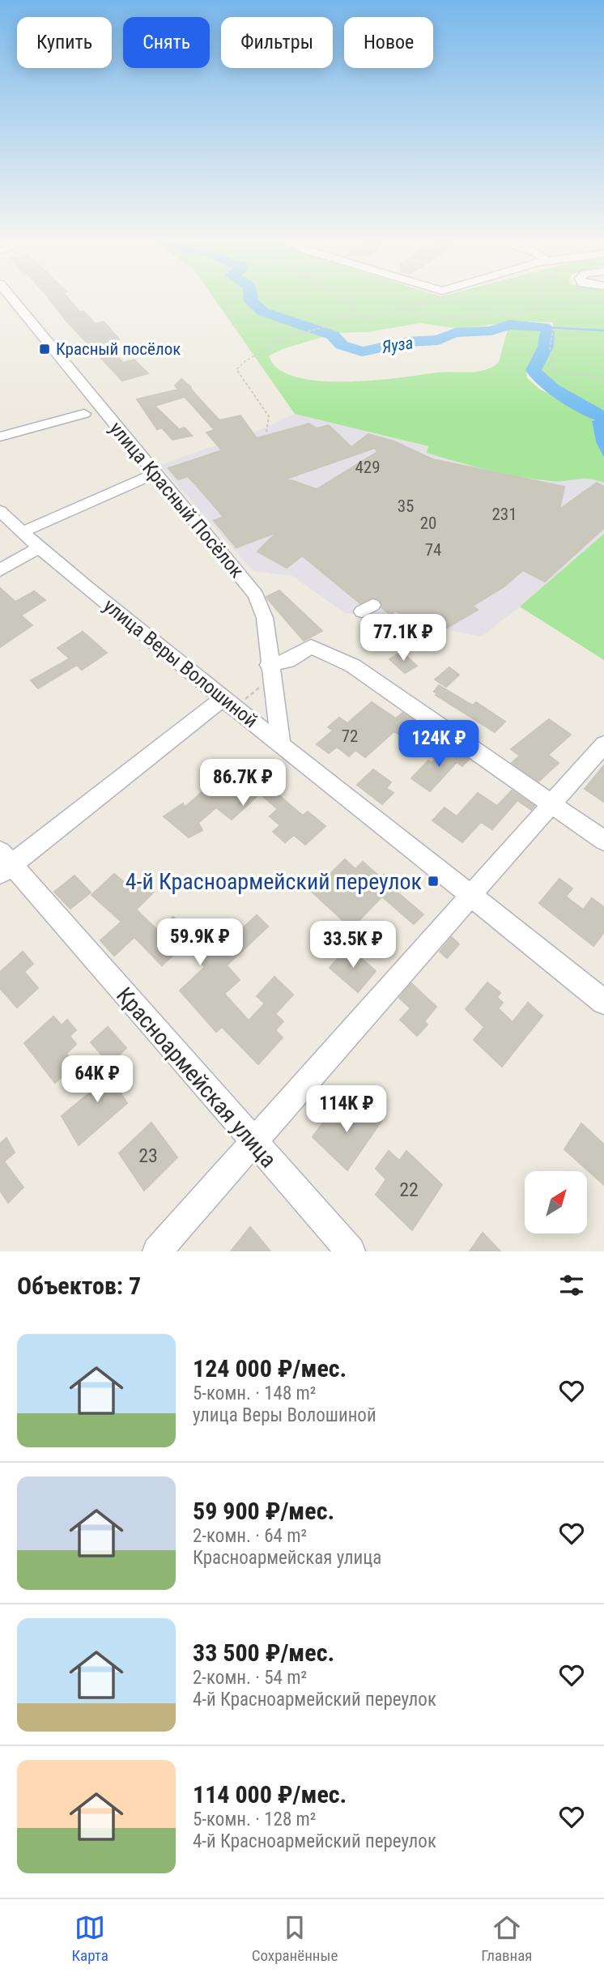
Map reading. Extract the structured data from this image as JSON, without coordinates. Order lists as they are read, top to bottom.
{
  "streets": {
    "street": ["улица Красный Посёлок", "улица Веры Волошиной", "Красноармейская улица"]
  },
  "crossings": [
    ["улица Красный Посёлок", "улица Веры Волошиной"]
  ],
  "water": ["Яуза"],
  "places": {
    "transit": ["Красный посёлок", "4-й Красноармейский переулок"]
  },
  "house_numbers": [
    "429",
    "35",
    "231",
    "20",
    "74",
    "72",
    "23",
    "22"
  ],
  "north": "top right",
  "page": {
    "chip": [
      "Купить",
      "Снять",
      "Фильтры",
      "Новое"
    ],
    "price": [
      "77.1K ₽",
      "124K ₽",
      "86.7K ₽",
      "59.9K ₽",
      "33.5K ₽",
      "64K ₽",
      "114K ₽"
    ],
    "heading": "Объектов: 7",
    "list": [
      {
        "name": "124 000 ₽/мес.",
        "note": "5-комн. · 148 m² · улица Веры Волошиной"
      },
      {
        "name": "59 900 ₽/мес.",
        "note": "2-комн. · 64 m² · Красноармейская улица"
      },
      {
        "name": "33 500 ₽/мес.",
        "note": "2-комн. · 54 m² · 4-й Красноармейский переулок"
      },
      {
        "name": "114 000 ₽/мес.",
        "note": "5-комн. · 128 m² · 4-й Красноармейский переулок"
      }
    ],
    "tabs": ["Карта", "Сохранённые", "Главная"]
  }
}
